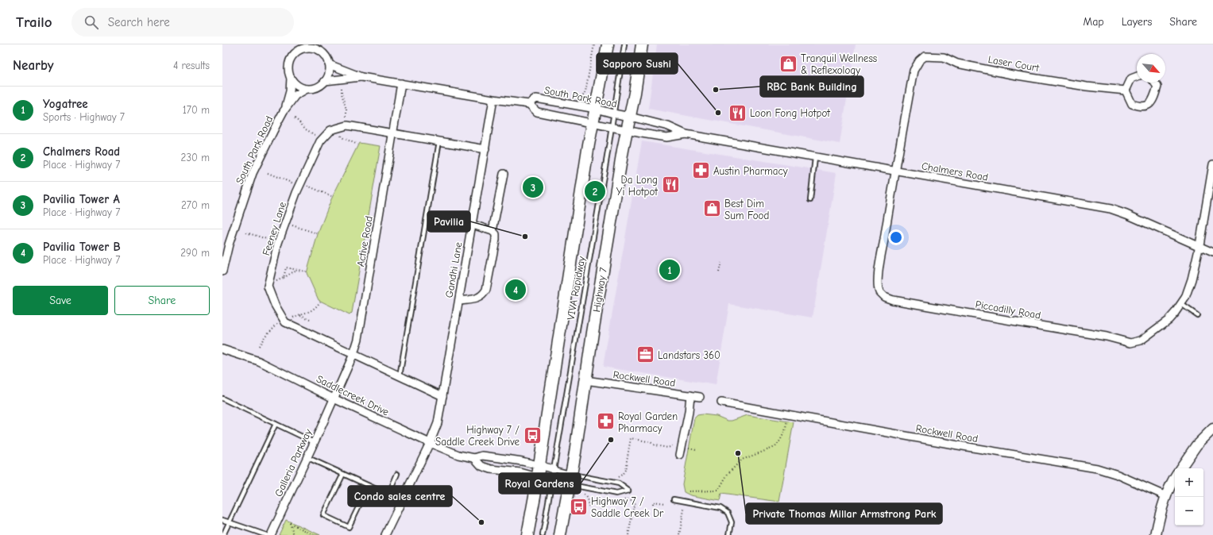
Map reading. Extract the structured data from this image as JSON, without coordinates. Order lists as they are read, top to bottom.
{
  "streets": {
    "main road": ["Highway 7"],
    "street": [
      "Laser Court",
      "South Park Road",
      "Chalmers Road",
      "Feeney Lane",
      "Active Road",
      "Gandhi Lane",
      "Piccadilly Road",
      "Rockwell Road",
      "Saddlecreek Drive",
      "Galleria Parkway"
    ],
    "lane": ["VIVA Rapidway"]
  },
  "crossings": [
    ["Laser Court", "Chalmers Road"],
    ["Laser Court", "Piccadilly Road"],
    ["South Park Road", "Chalmers Road"],
    ["South Park Road", "Active Road"],
    ["South Park Road", "Gandhi Lane"],
    ["South Park Road", "VIVA Rapidway"],
    ["South Park Road", "Highway 7"],
    ["Chalmers Road", "VIVA Rapidway"],
    ["Chalmers Road", "Highway 7"],
    ["Chalmers Road", "Piccadilly Road"],
    ["Feeney Lane", "Active Road"],
    ["Feeney Lane", "Gandhi Lane"],
    ["Active Road", "Saddlecreek Drive"],
    ["Active Road", "Galleria Parkway"],
    ["Gandhi Lane", "Saddlecreek Drive"],
    ["VIVA Rapidway", "Saddlecreek Drive"],
    ["Highway 7", "Rockwell Road"],
    ["Saddlecreek Drive", "Galleria Parkway"]
  ],
  "places": {
    "shop": ["Tranquil Wellness & Reflexology", "Best Dim Sum Food"],
    "other": [
      "RBC Bank Building",
      "Sapporo Sushi",
      "Pavilia",
      "Royal Gardens",
      "Private Thomas Millar Armstrong Park",
      "Condo sales centre"
    ],
    "restaurant": ["Loon Fong Hotpot", "Da Long Yi Hotpot"],
    "pharmacy": ["Austin Pharmacy", "Royal Garden Pharmacy"],
    "office": ["Landstars 360"],
    "bus stop": ["Highway 7 / Saddle Creek Drive", "Highway 7 / Saddle Creek Dr"]
  },
  "north": "bottom right",
  "page": {
    "header": "Trailo",
    "search": "Search here",
    "nav": ["Map", "Layers", "Share"],
    "heading": ["Nearby", "4 results"],
    "list": [
      {
        "mark": "1",
        "name": "Yogatree",
        "note": "Sports · Highway 7",
        "value": "170 m"
      },
      {
        "mark": "2",
        "name": "Chalmers Road",
        "note": "Place · Highway 7",
        "value": "230 m"
      },
      {
        "mark": "3",
        "name": "Pavilia Tower A",
        "note": "Place · Highway 7",
        "value": "270 m"
      },
      {
        "mark": "4",
        "name": "Pavilia Tower B",
        "note": "Place · Highway 7",
        "value": "290 m"
      }
    ],
    "pins": [
      "3",
      "2",
      "1",
      "4"
    ],
    "buttons": ["Save", "Share"],
    "map_buttons": ["+", "−"]
  }
}
